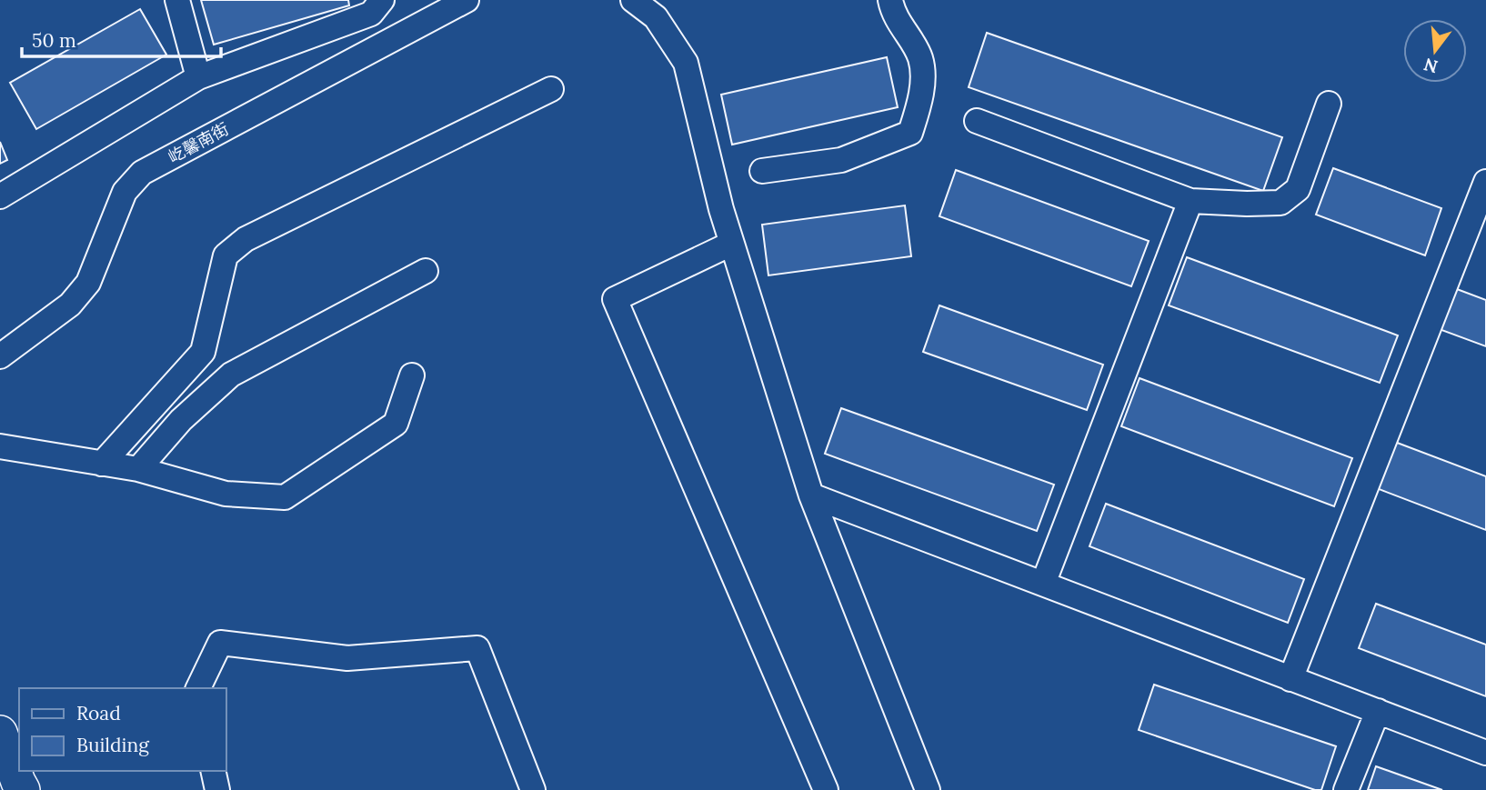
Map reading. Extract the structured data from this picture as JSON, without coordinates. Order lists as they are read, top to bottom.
{
  "streets": {
    "street": ["屹馨南街"]
  },
  "legend": ["Road", "Building"],
  "scale_bar": "50 m",
  "north": "bottom"
}
